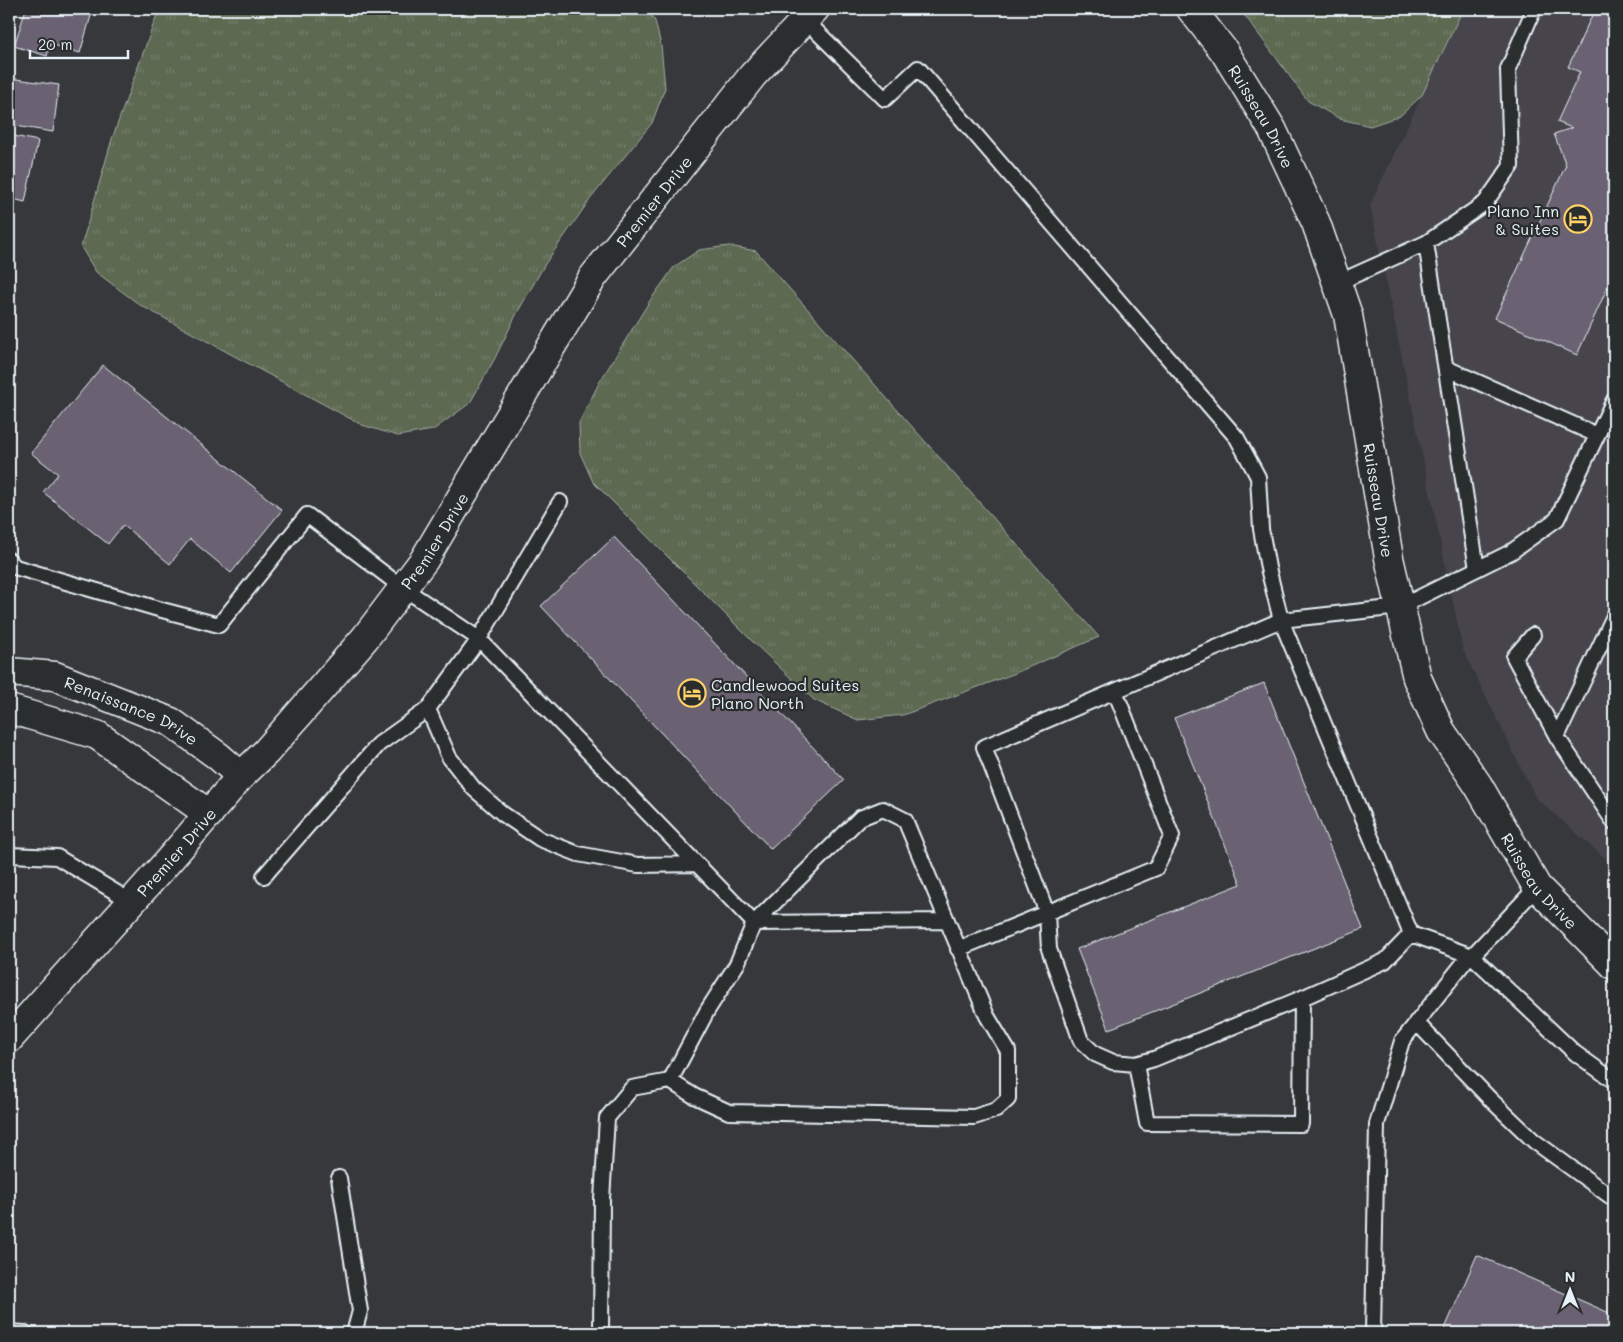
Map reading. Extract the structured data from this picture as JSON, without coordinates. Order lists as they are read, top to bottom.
{
  "streets": {
    "street": ["Ruisseau Drive", "Premier Drive", "Renaissance Drive"]
  },
  "crossings": [
    ["Premier Drive", "Renaissance Drive"]
  ],
  "places": {
    "hotel": ["Plano Inn & Suites", "Candlewood Suites Plano North"]
  },
  "scale_bar": "20 m",
  "north": "top"
}
